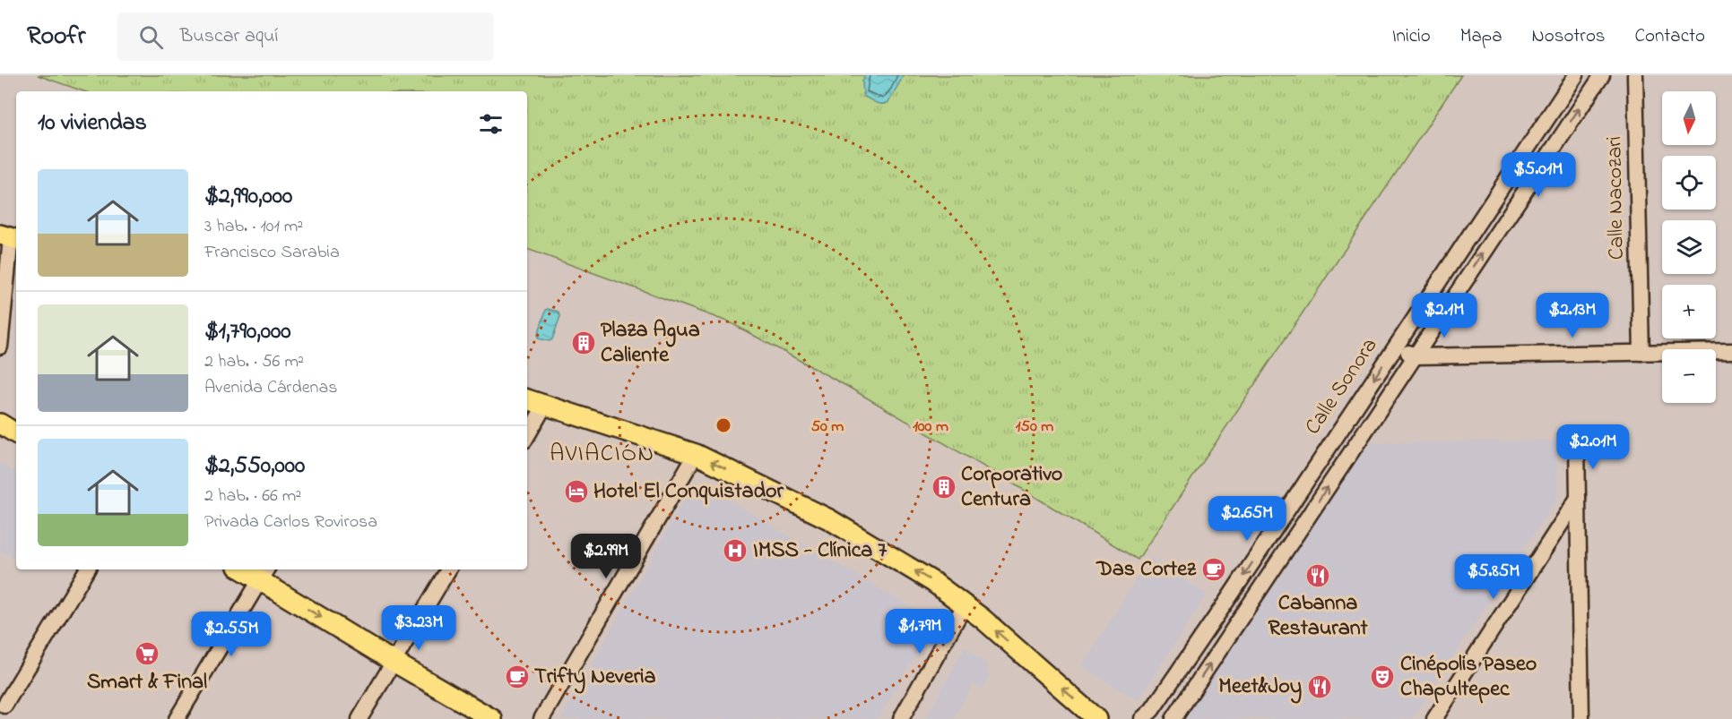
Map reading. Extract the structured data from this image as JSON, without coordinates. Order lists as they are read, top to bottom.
{
  "streets": {
    "street": ["Calle Nacozari", "Calle Sonora"]
  },
  "districts": ["AVIACIÓN"],
  "places": {
    "building": ["Plaza Agua Caliente", "Corporativo Centura"],
    "hotel": ["Hotel El Conquistador"],
    "hospital": ["IMSS - Clínica 7"],
    "cafe": ["Das Cortez", "Trifty Neveria"],
    "restaurant": ["Cabanna Restaurant", "Meet&Joy"],
    "supermarket": ["Smart & Final"],
    "theatre": ["Cinépolis Paseo Chapultepec"]
  },
  "north": "bottom",
  "page": {
    "header": "Roofr",
    "search": "Buscar aquí",
    "nav": [
      "Inicio",
      "Mapa",
      "Nosotros",
      "Contacto"
    ],
    "map_buttons": ["+", "−"],
    "heading": "10 viviendas",
    "price": [
      "$5.01M",
      "$2.1M",
      "$2.13M",
      "$2.01M",
      "$2.65M",
      "$2.99M",
      "$5.85M",
      "$3.23M",
      "$1.79M",
      "$2.55M"
    ],
    "list": [
      {
        "name": "$2,990,000",
        "note": "3 hab. · 101 m² · Francisco Sarabia"
      },
      {
        "name": "$1,790,000",
        "note": "2 hab. · 56 m² · Avenida Cárdenas"
      },
      {
        "name": "$2,550,000",
        "note": "2 hab. · 66 m² · Privada Carlos Rovirosa"
      }
    ]
  },
  "rings": ["50 m", "100 m", "150 m"]
}
